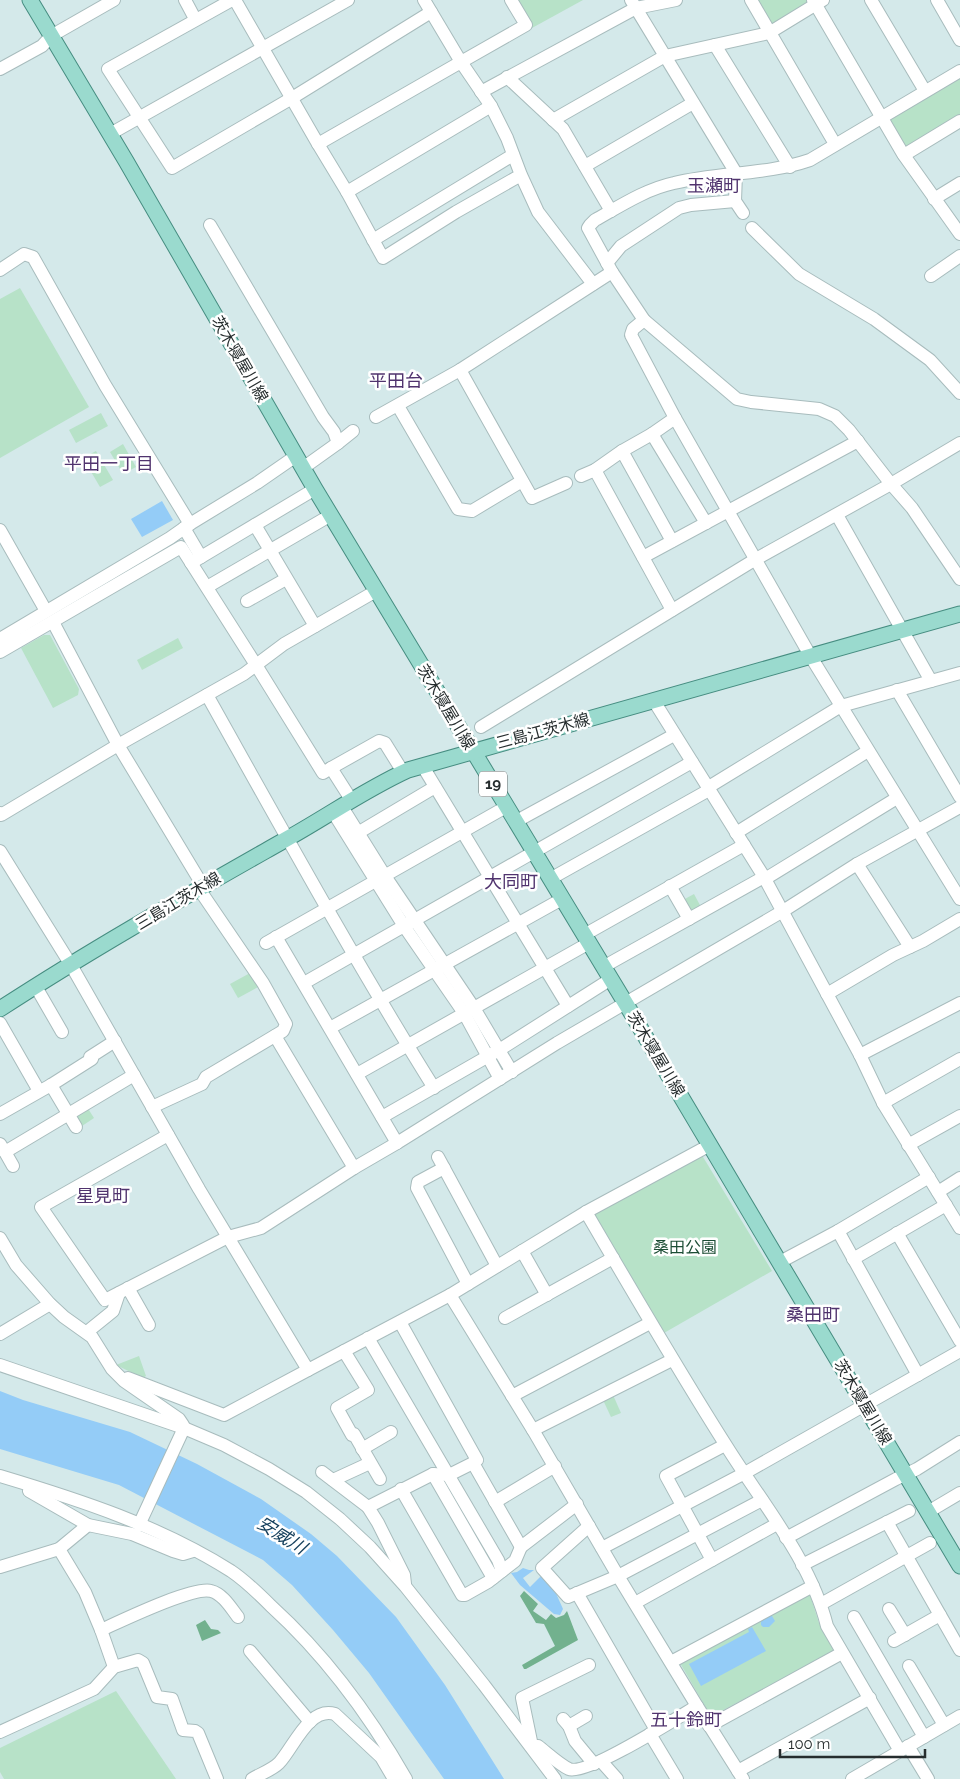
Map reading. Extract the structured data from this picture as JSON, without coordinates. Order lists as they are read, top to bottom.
{
  "streets": {
    "main road": ["茨木寝屋川線", "三島江茨木線", "19"]
  },
  "crossings": [
    ["茨木寝屋川線", "三島江茨木線"]
  ],
  "districts": [
    "玉瀬町",
    "平田台",
    "平田一丁目",
    "大同町",
    "星見町",
    "桑田町",
    "五十鈴町"
  ],
  "water": ["安威川"],
  "parks": ["桑田公園"],
  "scale_bar": "100 m"
}
